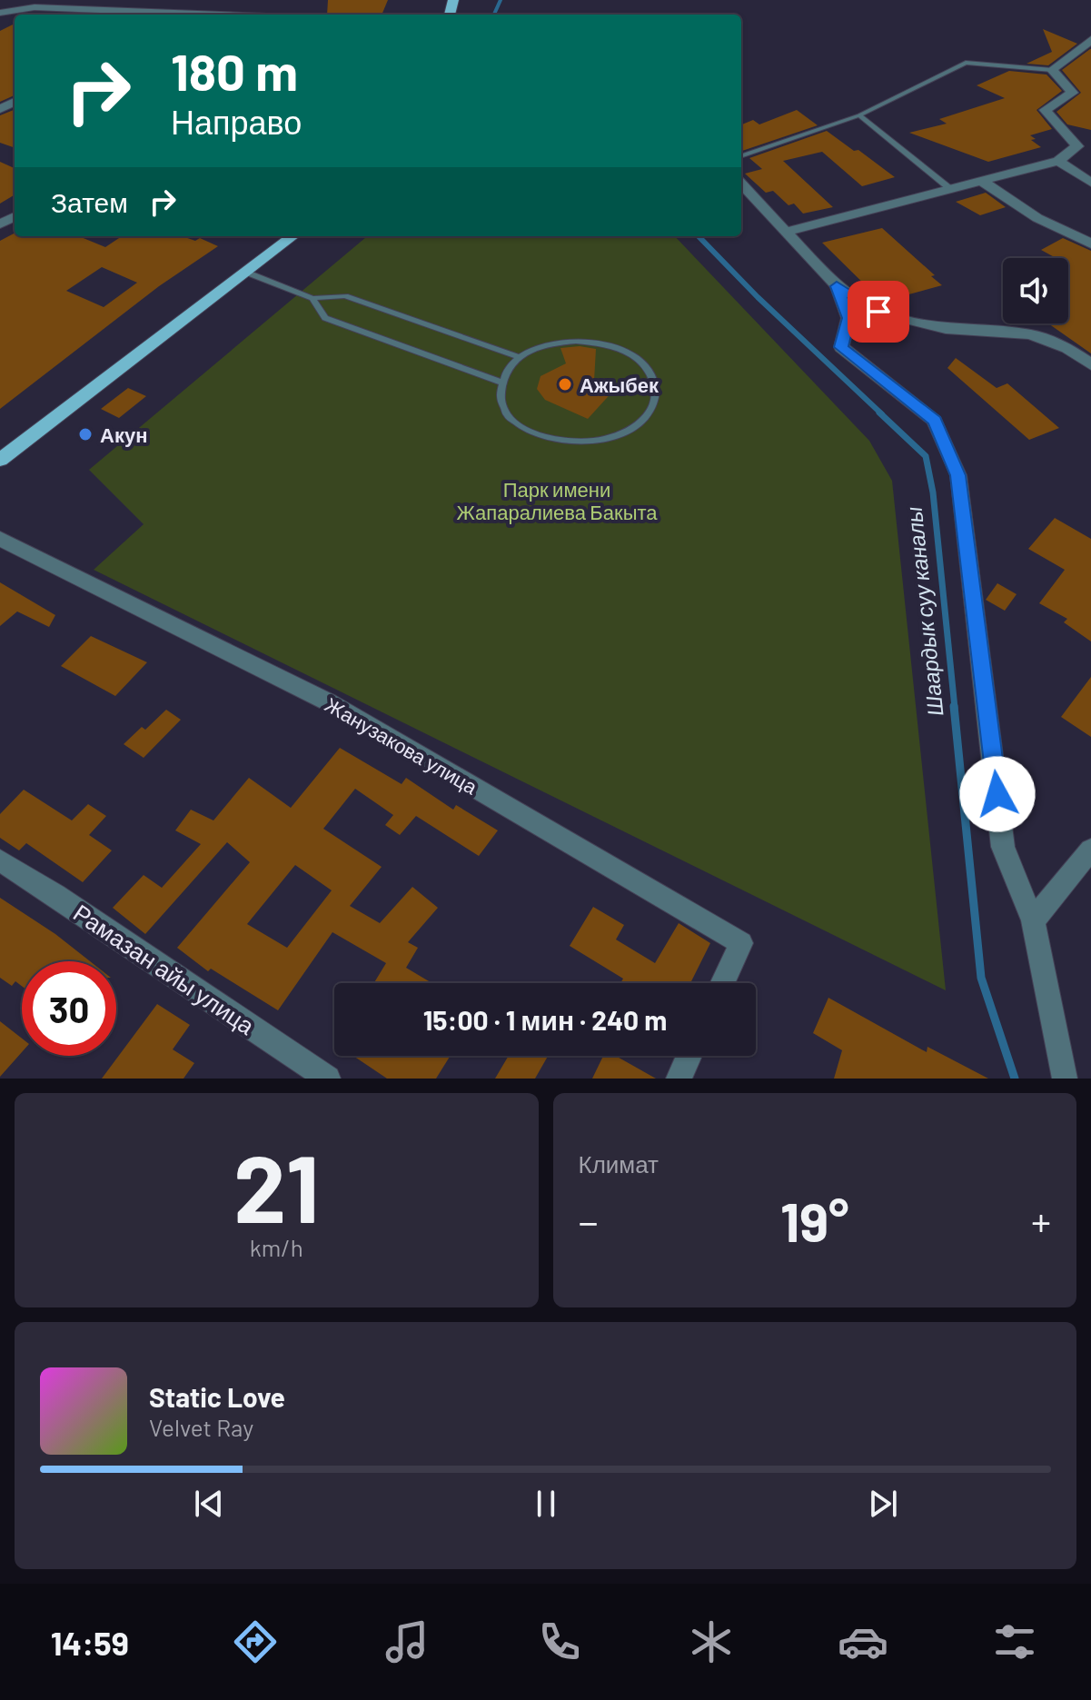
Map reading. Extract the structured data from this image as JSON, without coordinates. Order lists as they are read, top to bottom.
{
  "streets": {
    "street": ["Жанузакова улица", "Рамазан айы улица"]
  },
  "water": ["Шаардык суу каналы"],
  "parks": ["Парк имени Жапаралиева Бакыта"],
  "places": ["Ажыбек", "Акун"],
  "page": {
    "turn": ["180 m", "Направо"],
    "then": "Затем",
    "limit": "30",
    "trip": "15:00 · 1 мин · 240 m",
    "tile": [
      ["21", "km/h"],
      "Климат"
    ],
    "heat": ["−", "19°", "+"],
    "song": ["Static Love", "Velvet Ray"],
    "tabs": "14:59"
  }
}
